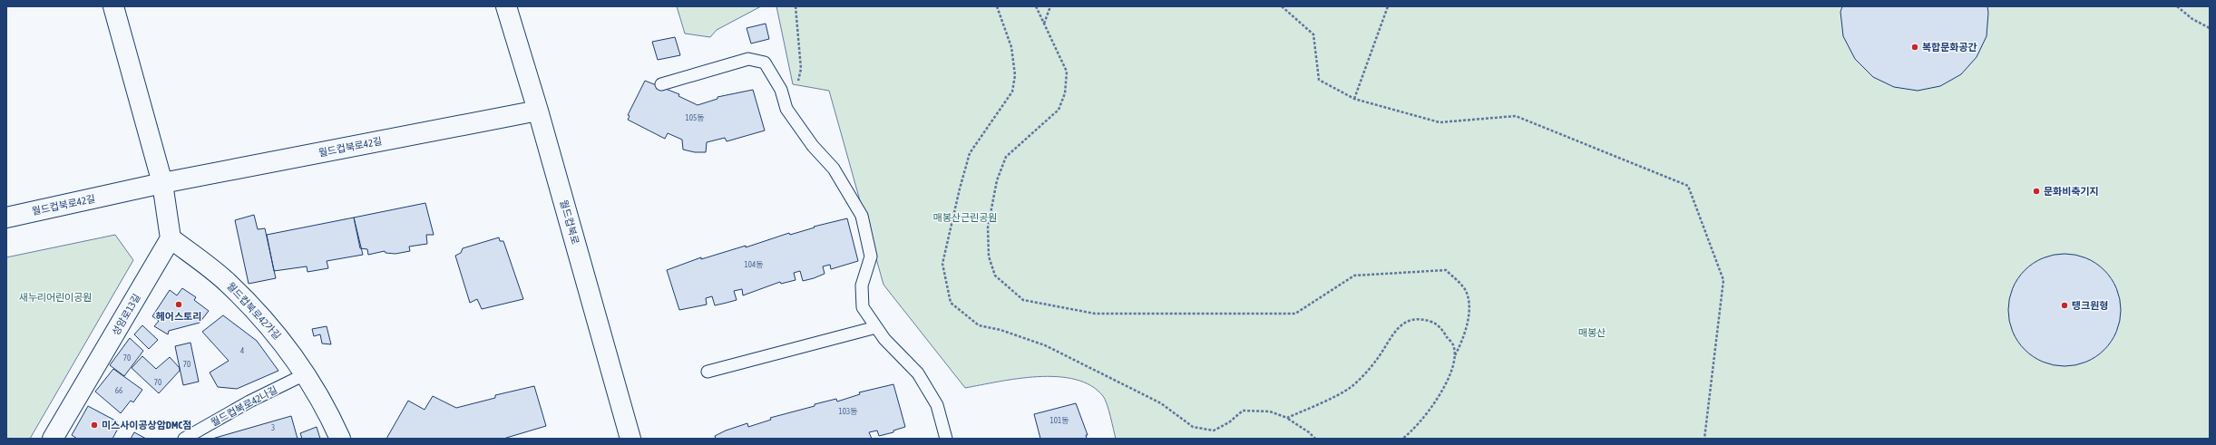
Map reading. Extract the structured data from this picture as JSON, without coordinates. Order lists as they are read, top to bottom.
{
  "streets": {
    "street": [
      "월드컵북로42길",
      "월드컵북로",
      "월드컵북로42가길",
      "성암로13길"
    ],
    "lane": ["월드컵북로42나길"]
  },
  "crossings": [
    ["월드컵북로42길", "월드컵북로"],
    ["월드컵북로42가길", "성암로13길"],
    ["월드컵북로42가길", "월드컵북로42나길"]
  ],
  "parks": ["매봉산근린공원", "새누리어린이공원", "매봉산"],
  "places": [
    "복합문화공간",
    "문화비축기지",
    "헤어스토리",
    "탱크원형",
    "미스사이공상암DMC점"
  ],
  "house_numbers": [
    "105동",
    "104동",
    "4",
    "70",
    "70",
    "70",
    "66",
    "103동",
    "101동",
    "3"
  ]
}
